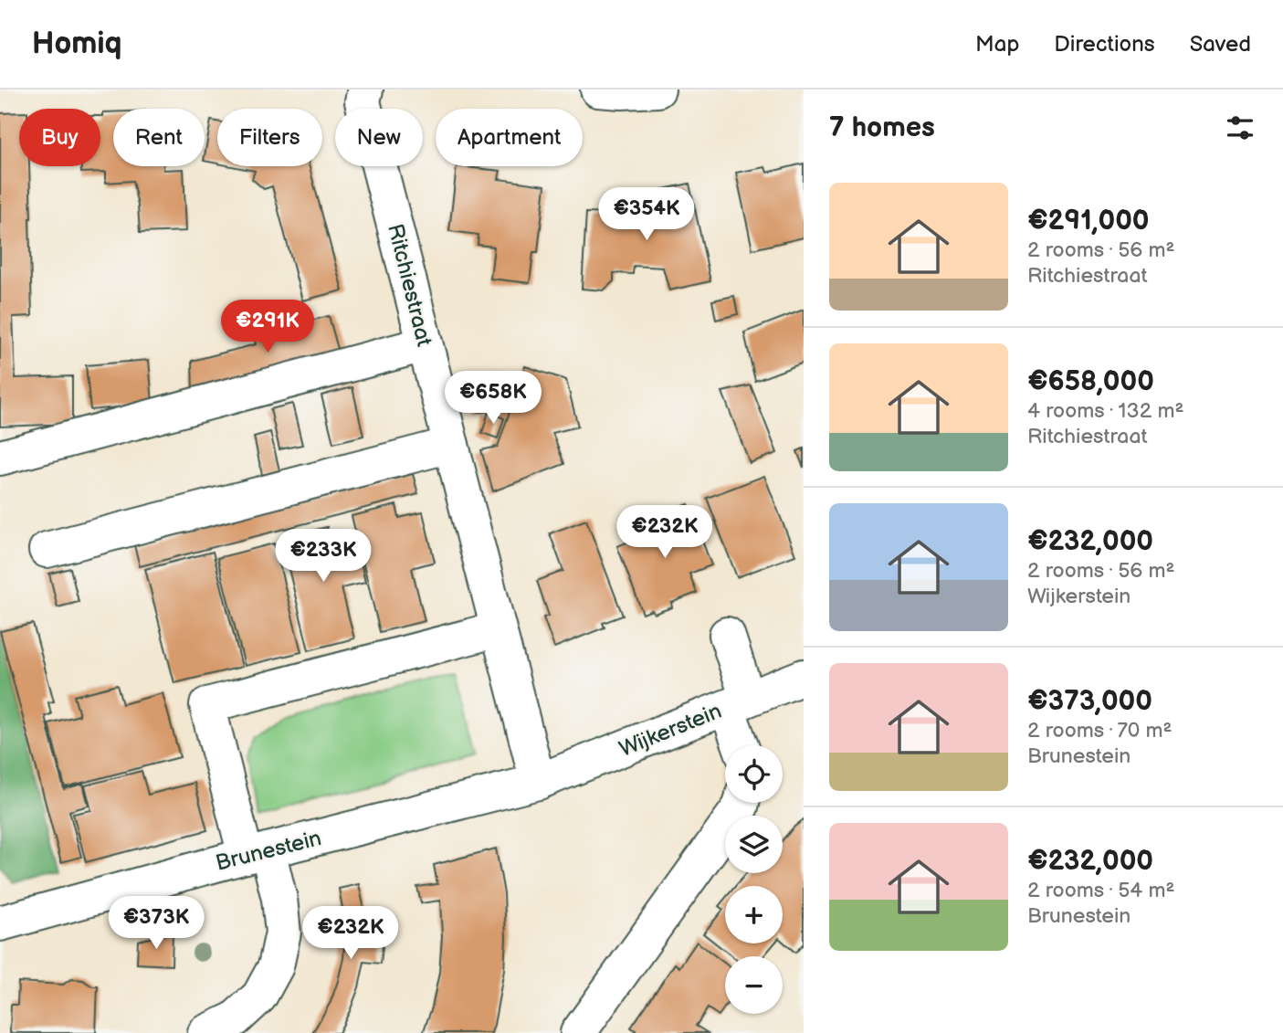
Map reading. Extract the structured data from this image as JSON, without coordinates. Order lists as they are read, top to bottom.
{
  "streets": {
    "street": ["Ritchiestraat", "Wijkerstein", "Brunestein"]
  },
  "crossings": [
    ["Ritchiestraat", "Wijkerstein"],
    ["Ritchiestraat", "Brunestein"],
    ["Wijkerstein", "Brunestein"]
  ],
  "page": {
    "header": "Homiq",
    "nav": ["Map", "Directions", "Saved"],
    "heading": "7 homes",
    "chip": [
      "Buy",
      "Rent",
      "Filters",
      "New",
      "Apartment"
    ],
    "list": [
      {
        "name": "€291,000",
        "note": "2 rooms · 56 m² · Ritchiestraat"
      },
      {
        "name": "€658,000",
        "note": "4 rooms · 132 m² · Ritchiestraat"
      },
      {
        "name": "€232,000",
        "note": "2 rooms · 56 m² · Wijkerstein"
      },
      {
        "name": "€373,000",
        "note": "2 rooms · 70 m² · Brunestein"
      },
      {
        "name": "€232,000",
        "note": "2 rooms · 54 m² · Brunestein"
      }
    ],
    "price": [
      "€354K",
      "€291K",
      "€658K",
      "€232K",
      "€233K",
      "€373K",
      "€232K"
    ],
    "map_buttons": ["+", "−"]
  }
}
